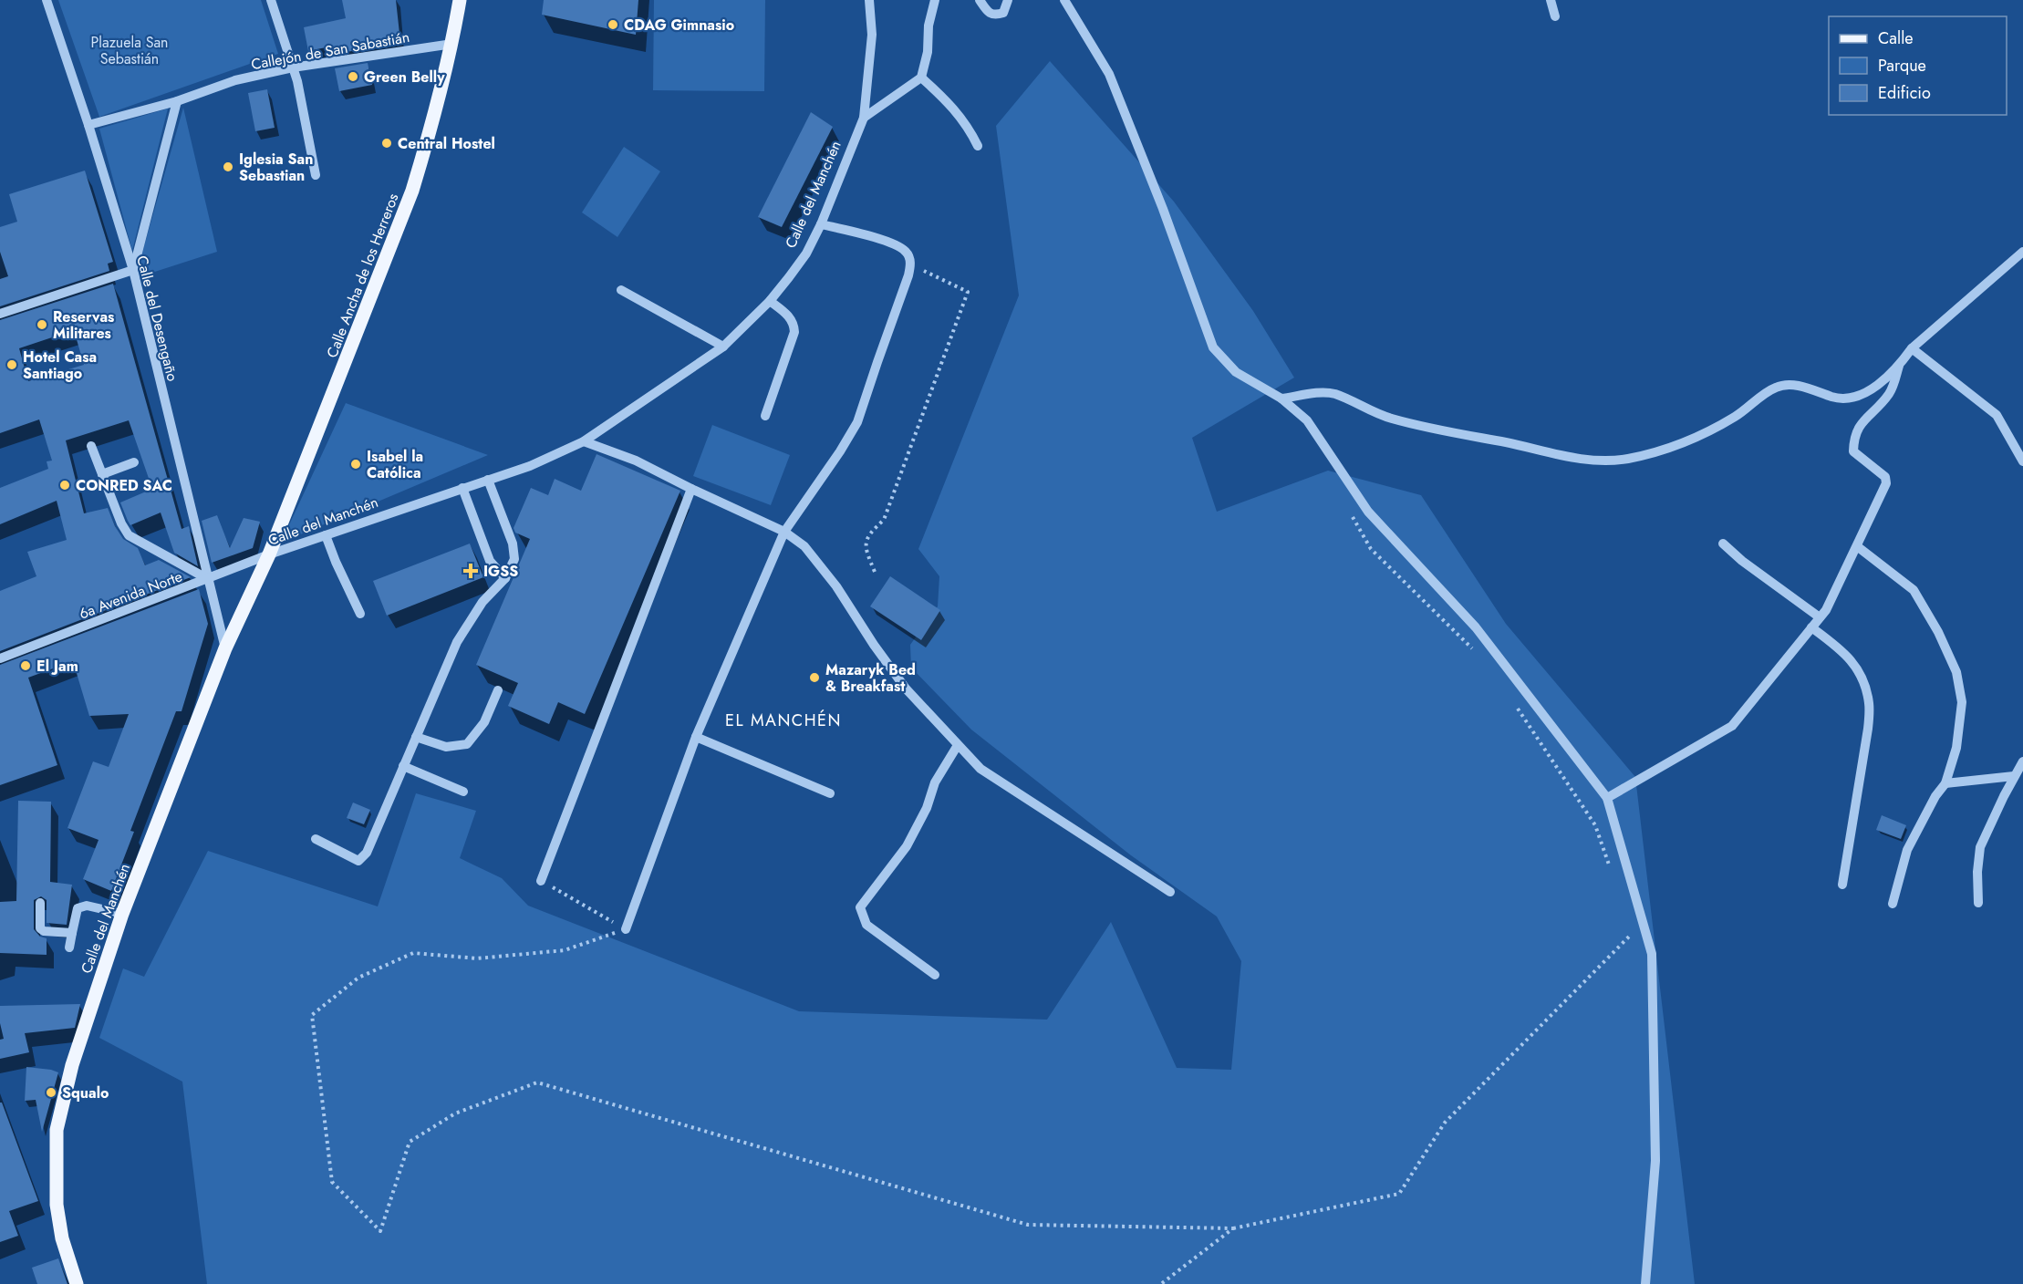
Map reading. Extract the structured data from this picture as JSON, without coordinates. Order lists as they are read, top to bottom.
{
  "streets": {
    "main road": ["Calle del Manchén", "Calle Ancha de los Herreros"],
    "street": ["Callejón de San Sabastián", "Calle del Desengaño", "6a Avenida Norte"]
  },
  "crossings": [
    ["Callejón de San Sabastián", "Calle Ancha de los Herreros"],
    ["Callejón de San Sabastián", "Calle del Desengaño"],
    ["Calle del Manchén", "Calle Ancha de los Herreros"],
    ["Calle del Manchén", "Calle del Desengaño"],
    ["Calle del Manchén", "6a Avenida Norte"],
    ["Calle Ancha de los Herreros", "6a Avenida Norte"],
    ["Calle del Desengaño", "6a Avenida Norte"]
  ],
  "districts": ["EL MANCHÉN"],
  "parks": ["Plazuela San Sebastián"],
  "places": {
    "other": [
      "CDAG Gimnasio",
      "Green Belly",
      "Central Hostel",
      "Iglesia San Sebastian",
      "Reservas Militares",
      "Hotel Casa Santiago",
      "Isabel la Católica",
      "CONRED SAC",
      "El Jam",
      "Mazaryk Bed & Breakfast",
      "Squalo"
    ],
    "health": ["IGSS"]
  },
  "legend": ["Calle", "Parque", "Edificio"]
}
